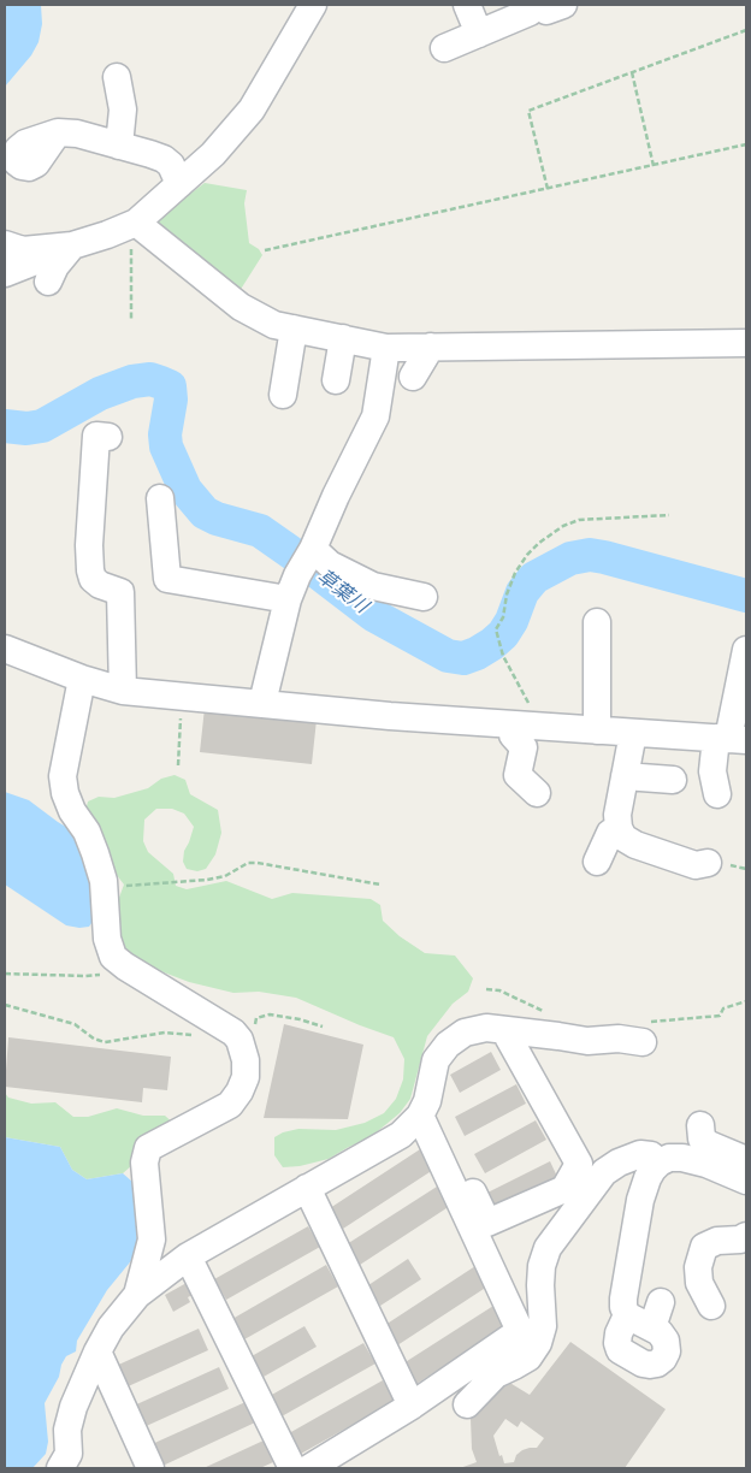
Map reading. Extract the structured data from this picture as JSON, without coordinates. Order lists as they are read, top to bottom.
{
  "water": ["草葉川"]
}
